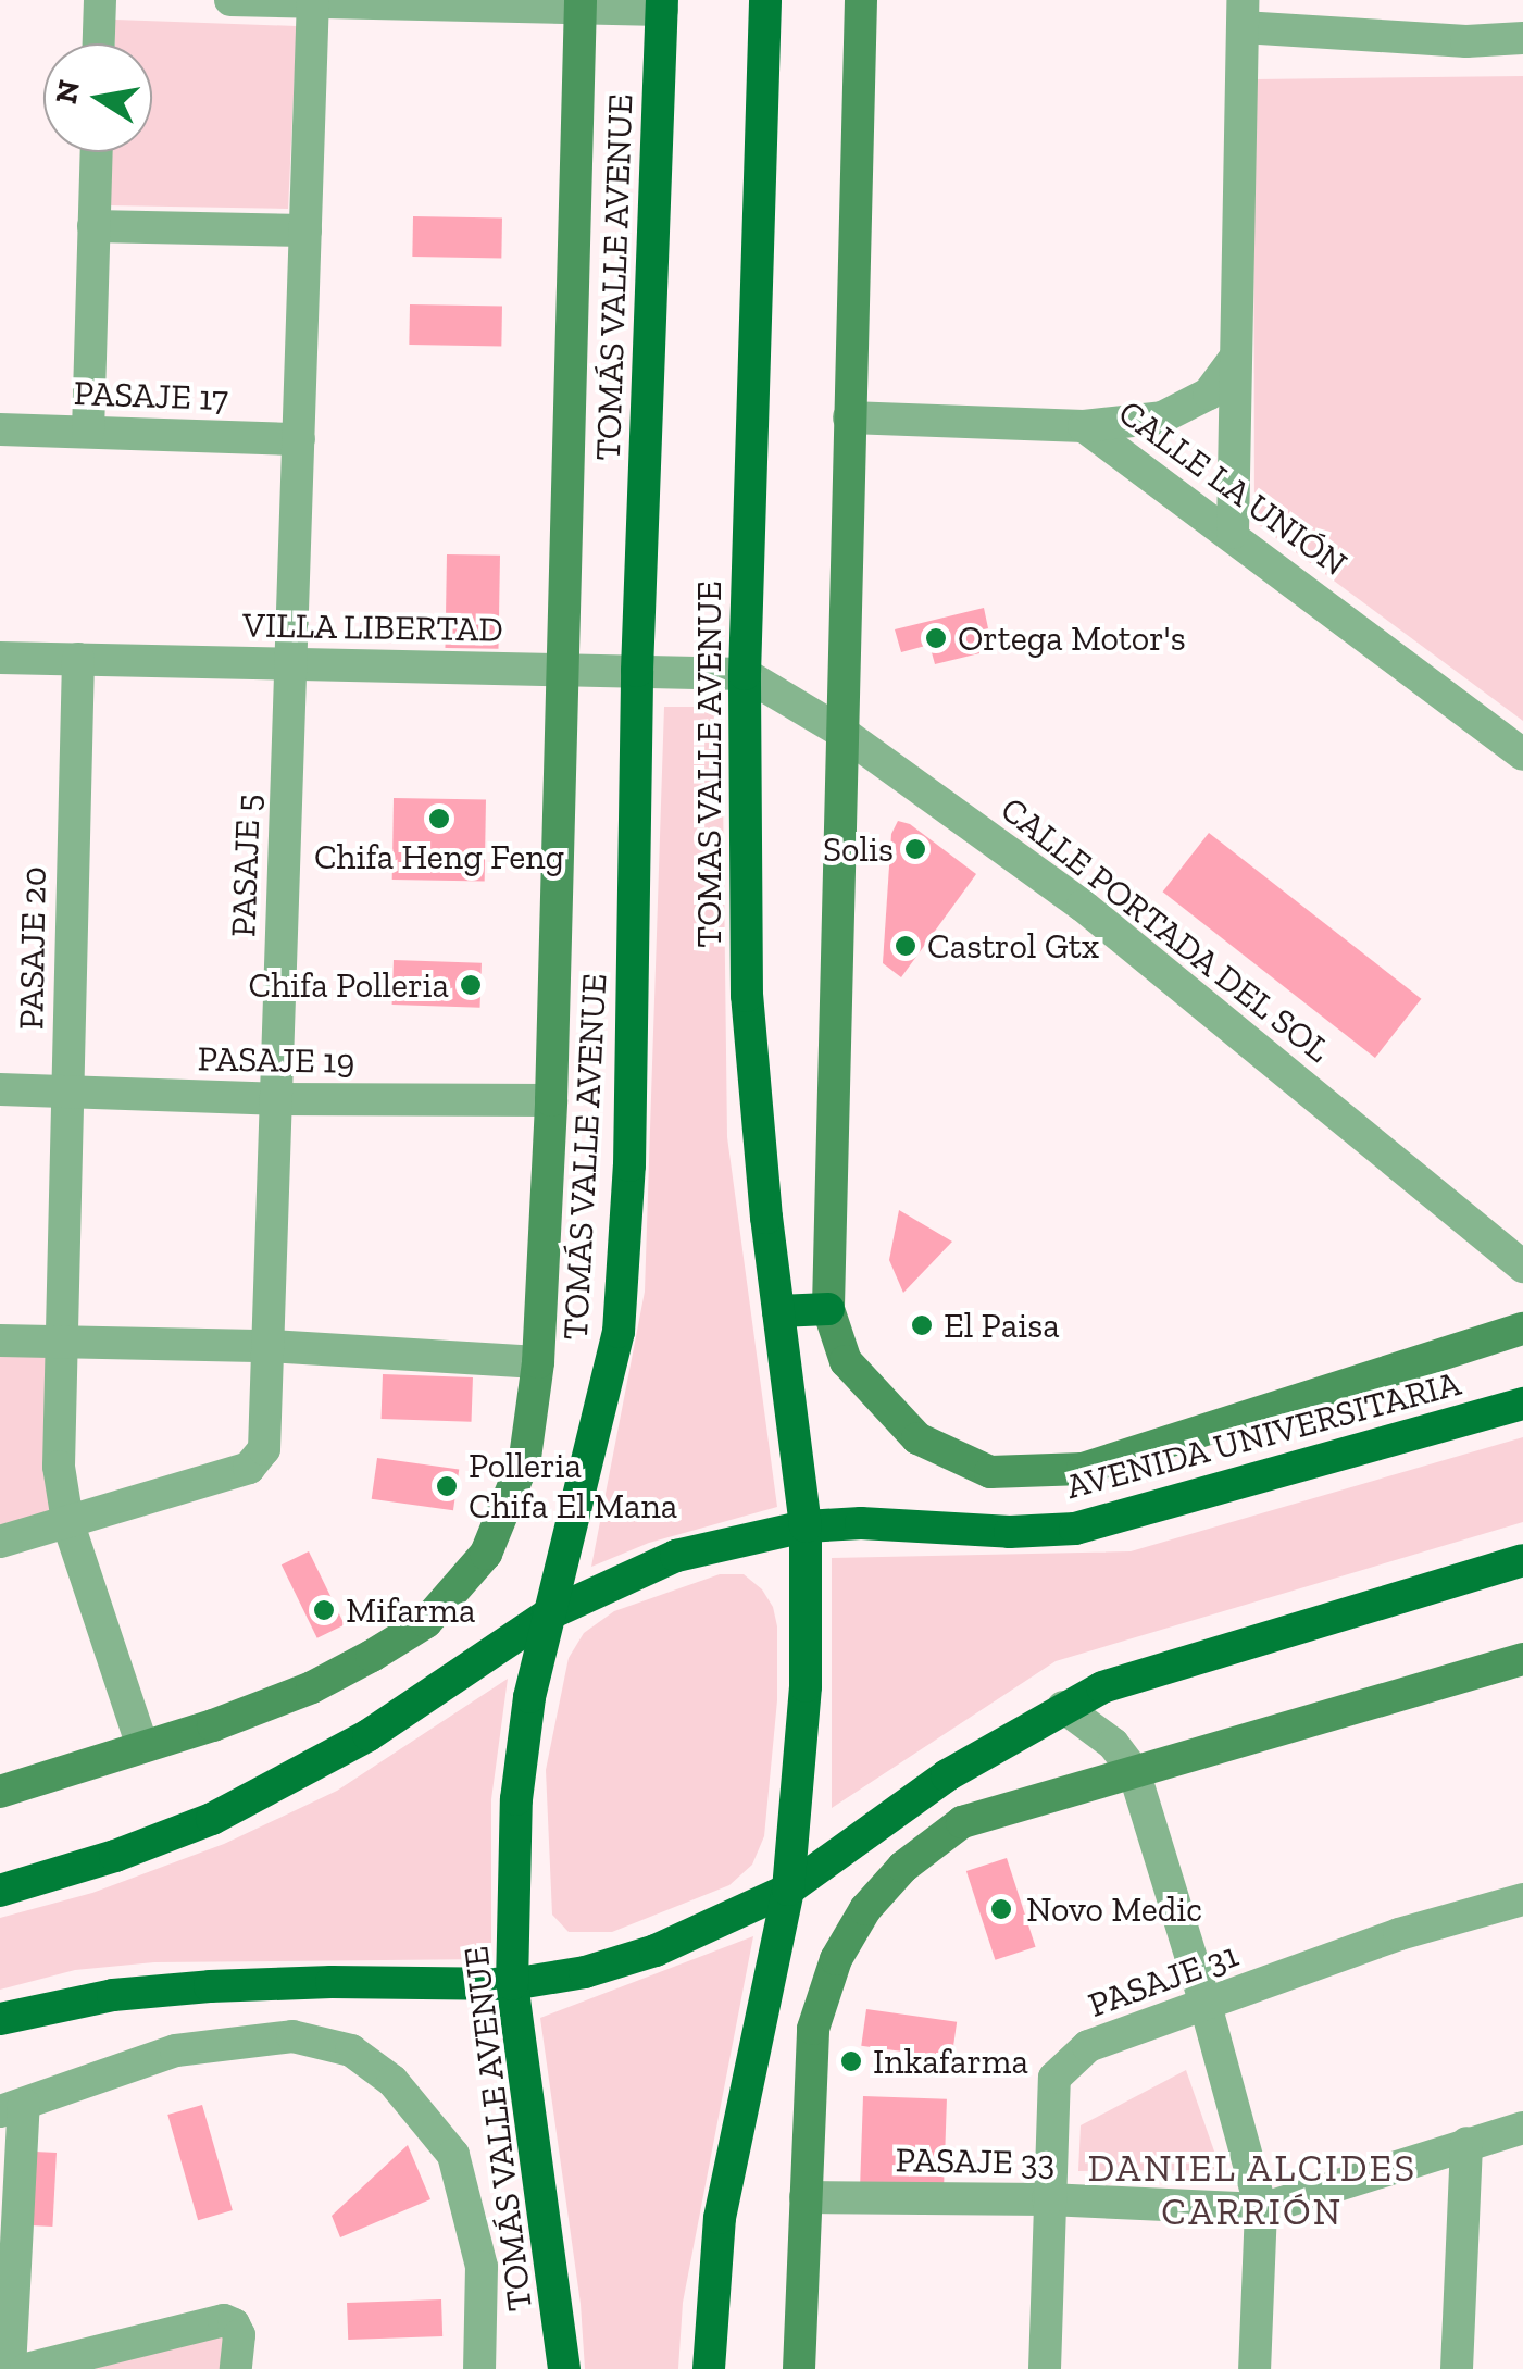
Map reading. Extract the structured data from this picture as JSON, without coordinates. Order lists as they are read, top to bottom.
{
  "streets": {
    "main road": ["TOMÁS VALLE AVENUE", "TOMAS VALLE AVENUE", "AVENIDA UNIVERSITARIA"],
    "street": [
      "PASAJE 17",
      "CALLE LA UNIÓN",
      "VILLA LIBERTAD",
      "PASAJE 5",
      "CALLE PORTADA DEL SOL",
      "PASAJE 20",
      "PASAJE 19",
      "PASAJE 31",
      "PASAJE 33"
    ]
  },
  "crossings": [
    ["TOMÁS VALLE AVENUE", "VILLA LIBERTAD"],
    ["TOMÁS VALLE AVENUE", "PASAJE 20"],
    ["TOMÁS VALLE AVENUE", "PASAJE 19"],
    ["TOMÁS VALLE AVENUE", "AVENIDA UNIVERSITARIA"],
    ["PASAJE 17", "PASAJE 5"],
    ["VILLA LIBERTAD", "TOMAS VALLE AVENUE"],
    ["VILLA LIBERTAD", "PASAJE 5"],
    ["VILLA LIBERTAD", "CALLE PORTADA DEL SOL"],
    ["VILLA LIBERTAD", "PASAJE 20"],
    ["TOMAS VALLE AVENUE", "CALLE PORTADA DEL SOL"],
    ["TOMAS VALLE AVENUE", "AVENIDA UNIVERSITARIA"],
    ["PASAJE 5", "PASAJE 20"],
    ["PASAJE 5", "PASAJE 19"],
    ["PASAJE 20", "PASAJE 19"],
    ["PASAJE 31", "PASAJE 33"]
  ],
  "districts": ["DANIEL ALCIDES CARRIÓN"],
  "places": [
    "Ortega Motor's",
    "Chifa Heng Feng",
    "Solis",
    "Castrol Gtx",
    "Chifa Polleria",
    "El Paisa",
    "Polleria Chifa El Mana",
    "Mifarma",
    "Novo Medic",
    "Inkafarma"
  ],
  "north": "left"
}
